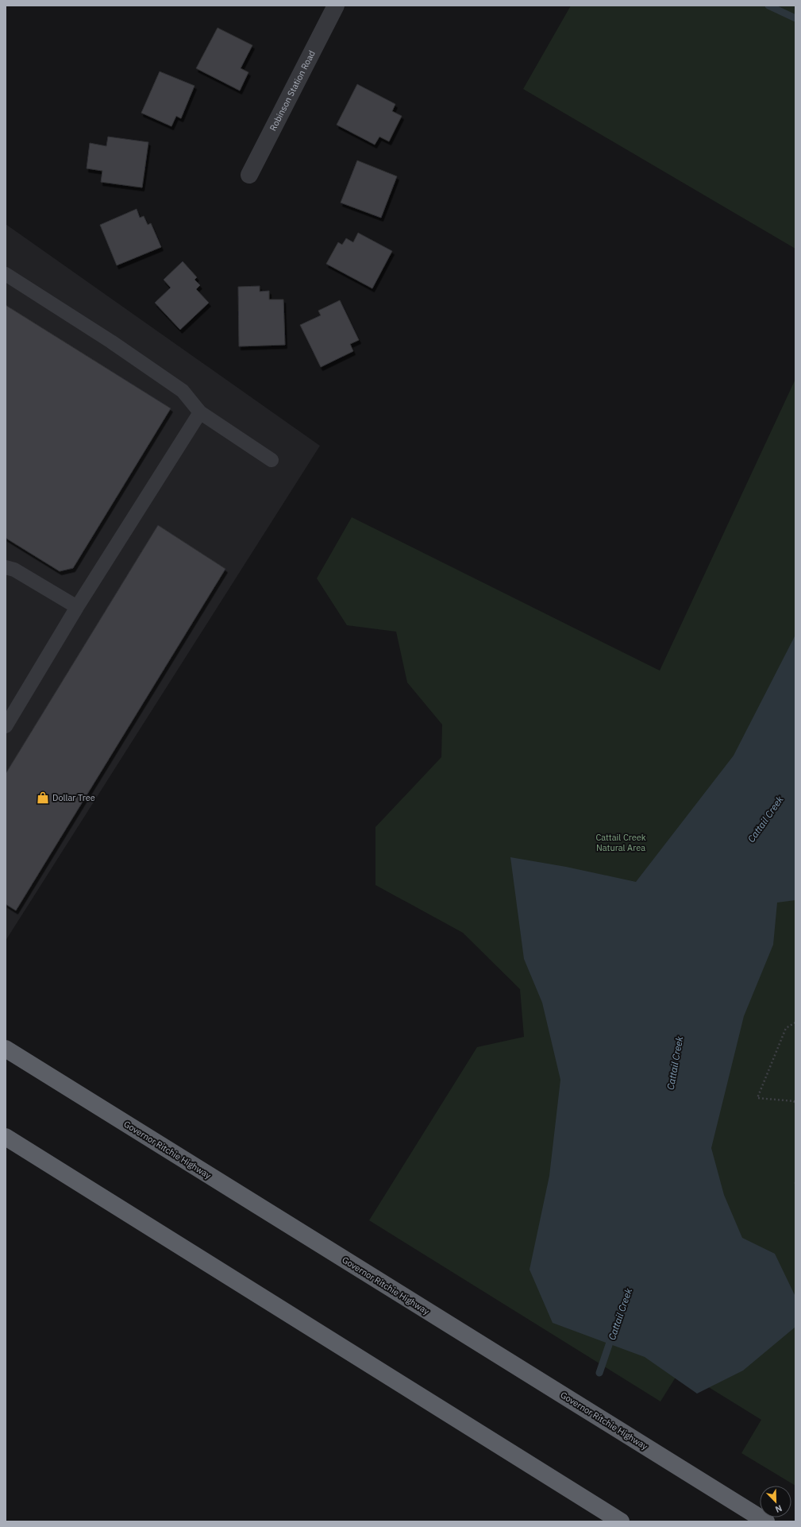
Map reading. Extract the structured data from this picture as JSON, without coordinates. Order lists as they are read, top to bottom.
{
  "streets": {
    "highway": ["Governor Ritchie Highway"],
    "street": ["Robinson Station Road"]
  },
  "water": ["Cattail Creek"],
  "parks": ["Cattail Creek Natural Area"],
  "places": {
    "shop": ["Dollar Tree"]
  },
  "north": "bottom right"
}
